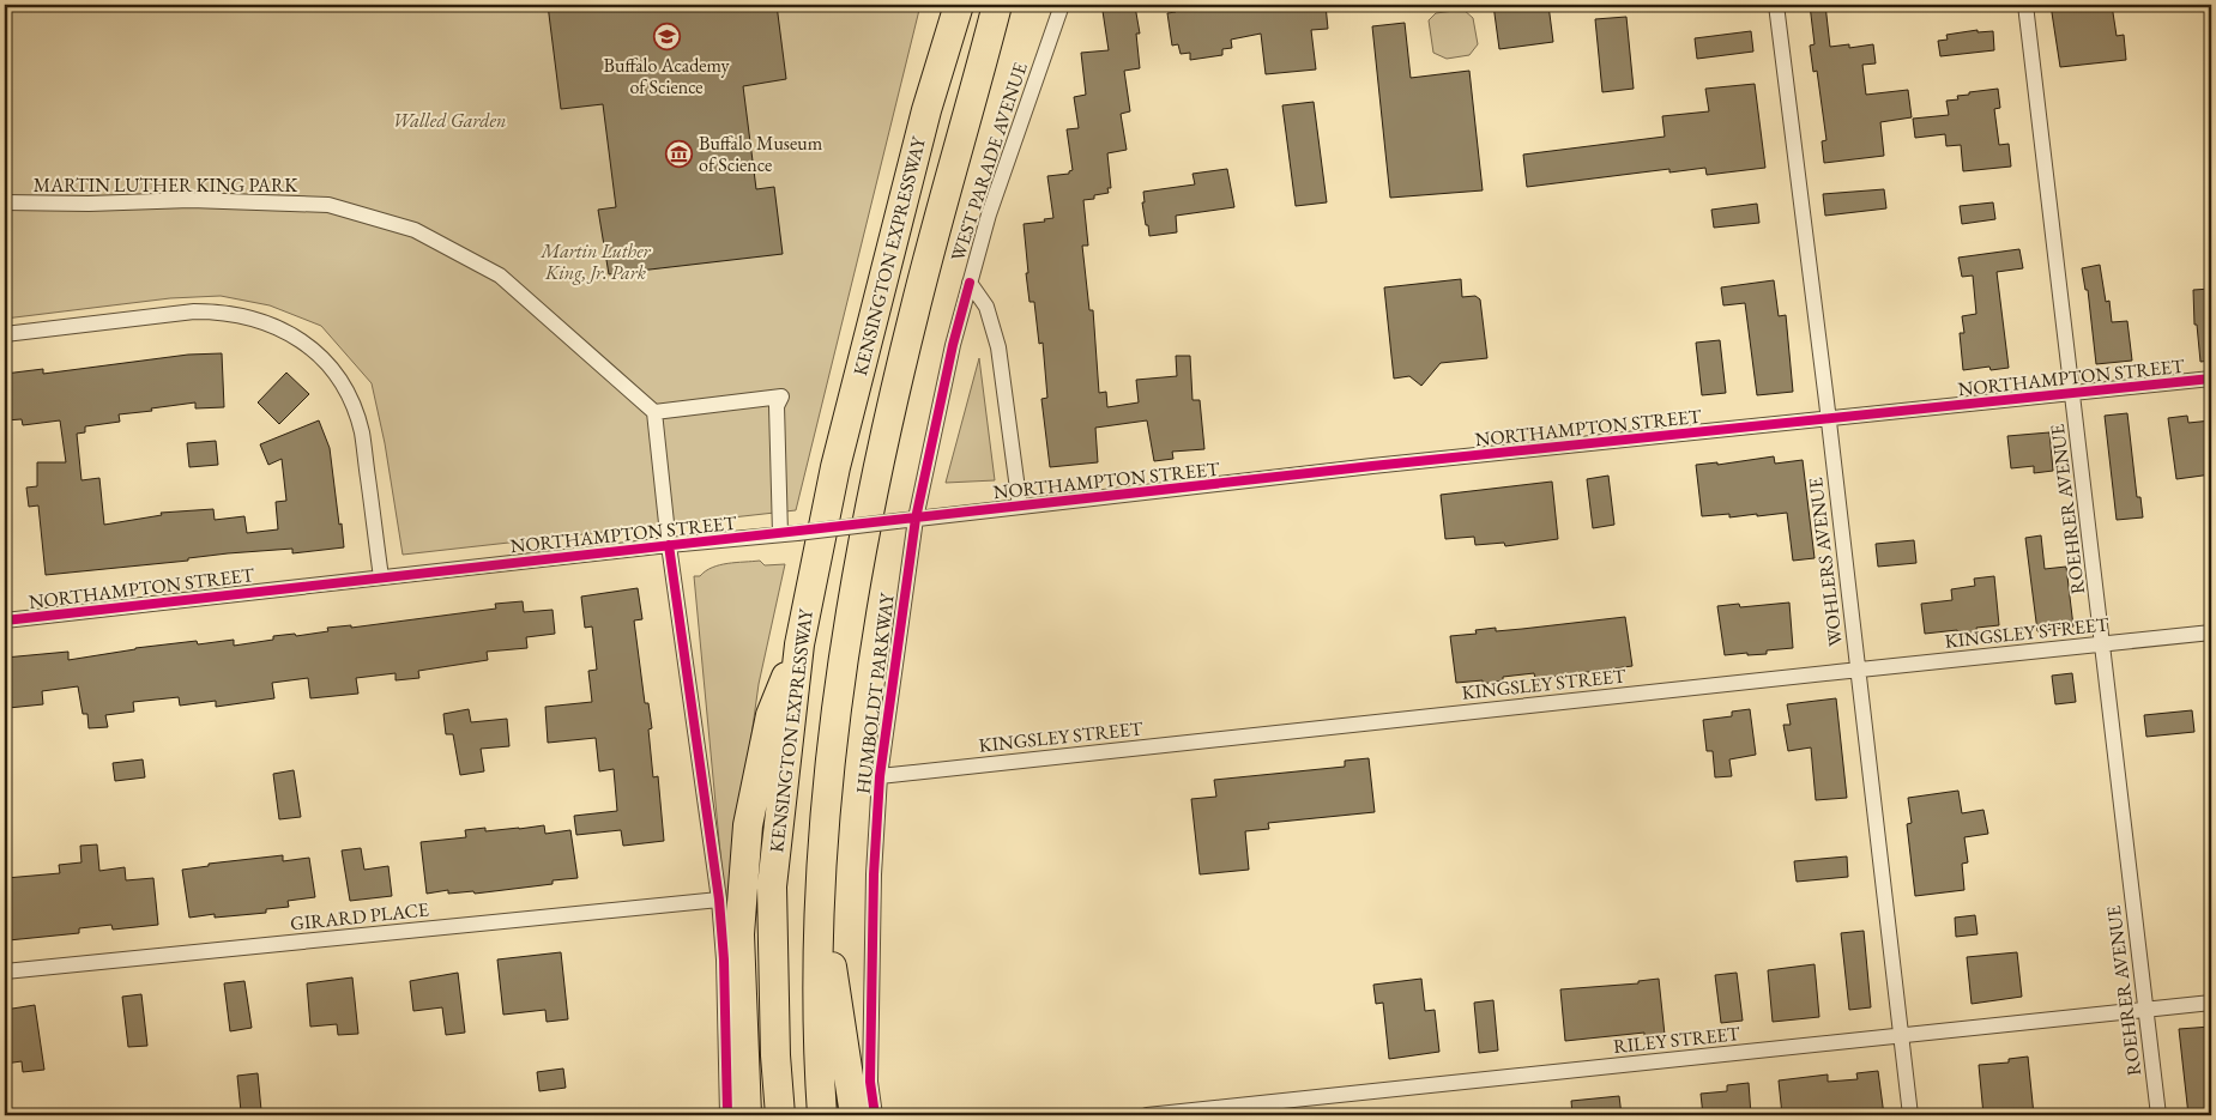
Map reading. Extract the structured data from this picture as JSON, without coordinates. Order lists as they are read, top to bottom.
{
  "streets": {
    "highway": ["KENSINGTON EXPRESSWAY"],
    "street": [
      "WEST PARADE AVENUE",
      "MARTIN LUTHER KING PARK",
      "NORTHAMPTON STREET",
      "ROEHRER AVENUE",
      "WOHLERS AVENUE",
      "KINGSLEY STREET",
      "HUMBOLDT PARKWAY",
      "GIRARD PLACE",
      "RILEY STREET"
    ]
  },
  "crossings": [
    ["WEST PARADE AVENUE", "NORTHAMPTON STREET"],
    ["WEST PARADE AVENUE", "HUMBOLDT PARKWAY"],
    ["NORTHAMPTON STREET", "ROEHRER AVENUE"],
    ["NORTHAMPTON STREET", "WOHLERS AVENUE"],
    ["NORTHAMPTON STREET", "HUMBOLDT PARKWAY"],
    ["ROEHRER AVENUE", "KINGSLEY STREET"],
    ["ROEHRER AVENUE", "RILEY STREET"],
    ["WOHLERS AVENUE", "KINGSLEY STREET"],
    ["WOHLERS AVENUE", "RILEY STREET"],
    ["KINGSLEY STREET", "HUMBOLDT PARKWAY"]
  ],
  "parks": ["Walled Garden", "Martin Luther King, Jr. Park"],
  "places": {
    "school or university": ["Buffalo Academy of Science"],
    "museum": ["Buffalo Museum of Science"]
  }
}
